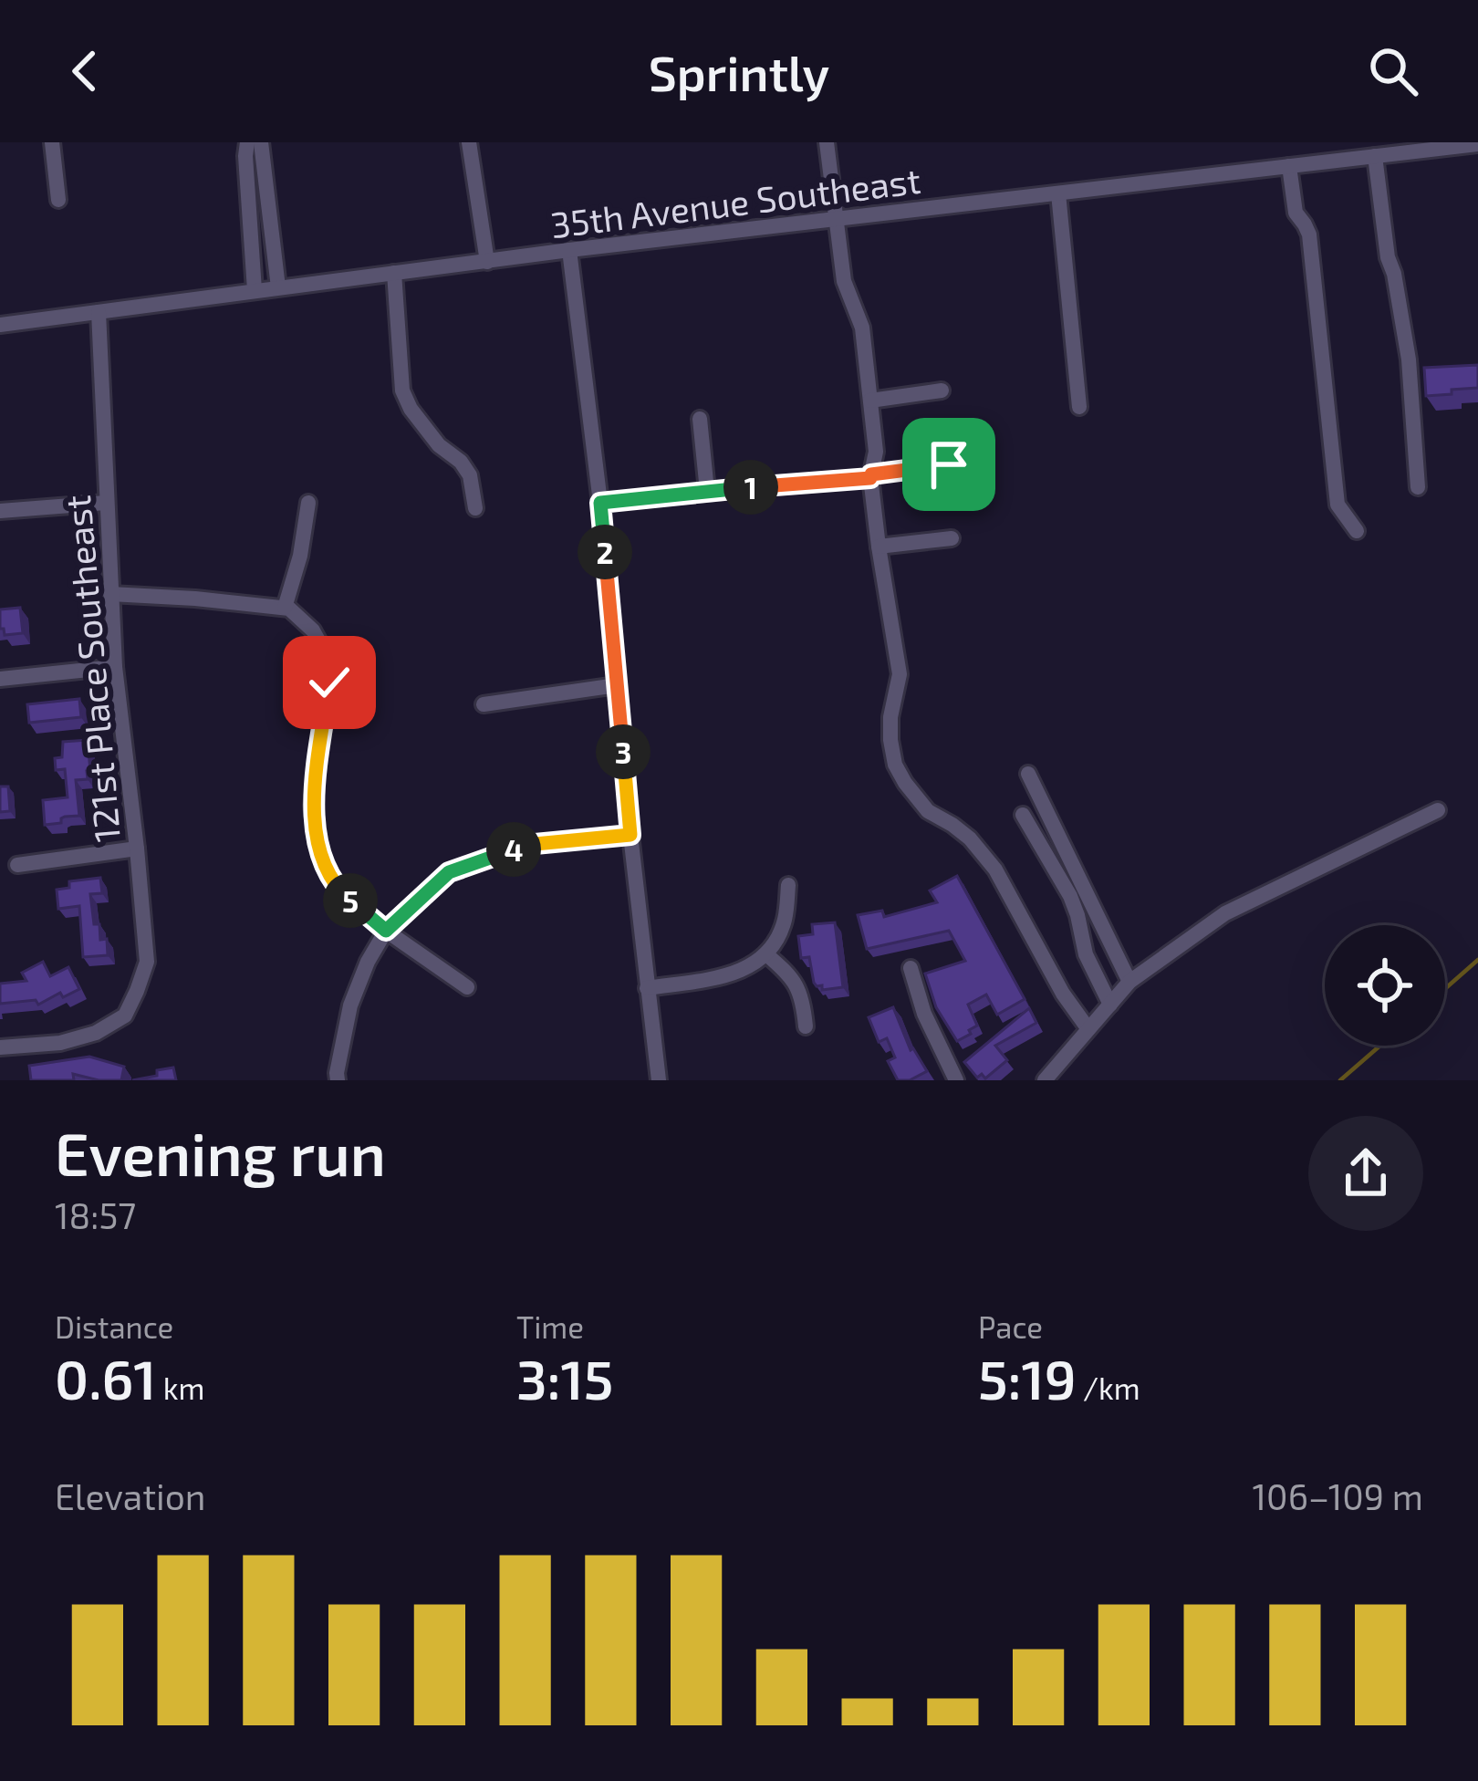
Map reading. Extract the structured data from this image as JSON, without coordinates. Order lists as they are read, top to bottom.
{
  "streets": {
    "street": ["35th Avenue Southeast", "121st Place Southeast"]
  },
  "crossings": [
    ["35th Avenue Southeast", "121st Place Southeast"]
  ],
  "page": {
    "header": "Sprintly",
    "pins": [
      "1",
      "2",
      "3",
      "4",
      "5"
    ],
    "heading": ["Evening run", "18:57"],
    "stats": [
      ["Distance", "0.61 km"],
      ["Time", "3:15"],
      ["Pace", "5:19 /km"]
    ],
    "chart": ["Elevation", "106–109 m"]
  }
}
